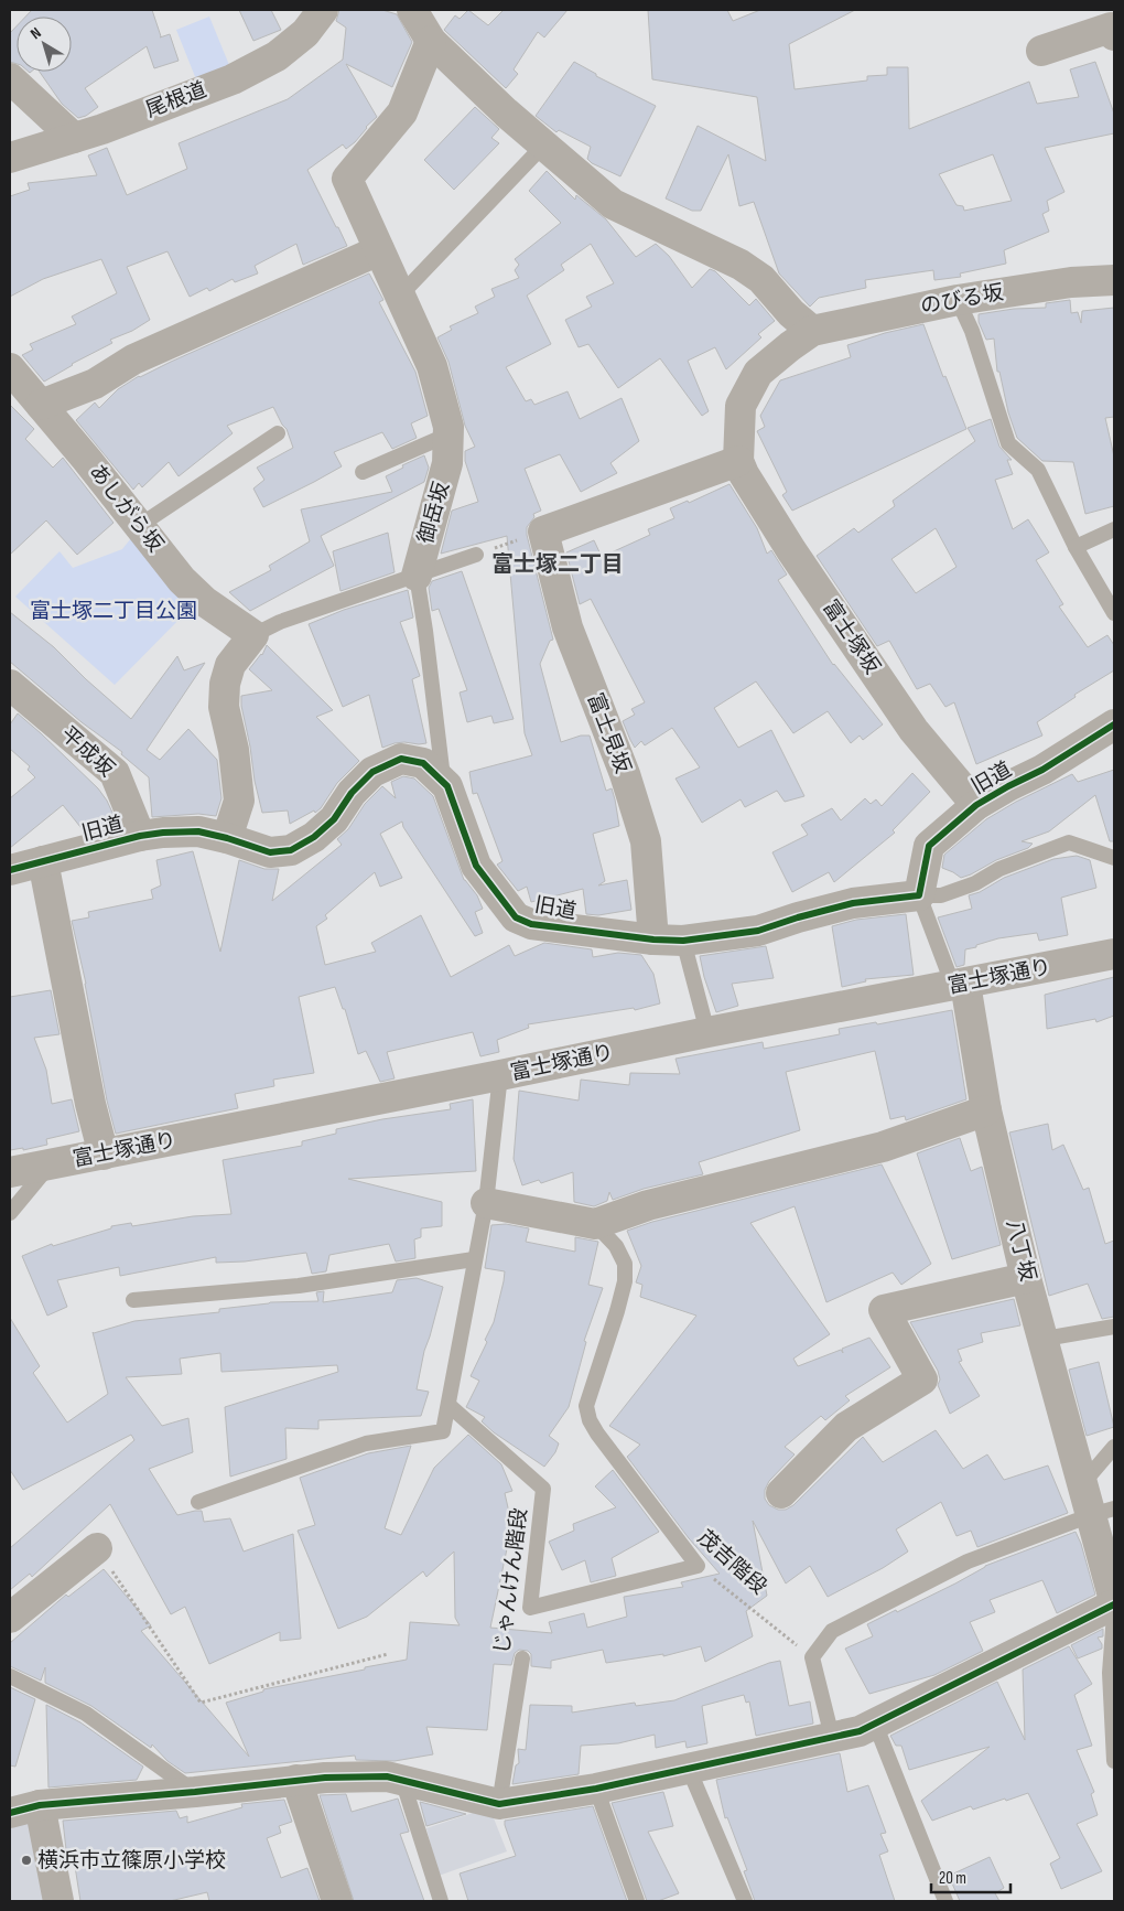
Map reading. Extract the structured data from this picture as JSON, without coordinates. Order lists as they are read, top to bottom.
{
  "streets": {
    "street": [
      "尾根道",
      "のびる坂",
      "あしがら坂",
      "御岳坂",
      "富士塚坂",
      "富士見坂",
      "平成坂",
      "旧道",
      "富士塚通り",
      "八丁坂"
    ],
    "lane": ["茂吉階段", "じゃんけん階段"]
  },
  "crossings": [
    ["御岳坂", "旧道"],
    ["富士塚坂", "旧道"],
    ["富士見坂", "旧道"],
    ["平成坂", "旧道"],
    ["富士塚通り", "八丁坂"],
    ["茂吉階段", "じゃんけん階段"]
  ],
  "districts": ["富士塚二丁目"],
  "parks": ["富士塚二丁目公園"],
  "places": ["横浜市立篠原小学校"],
  "scale_bar": "20 m",
  "north": "top left"
}
